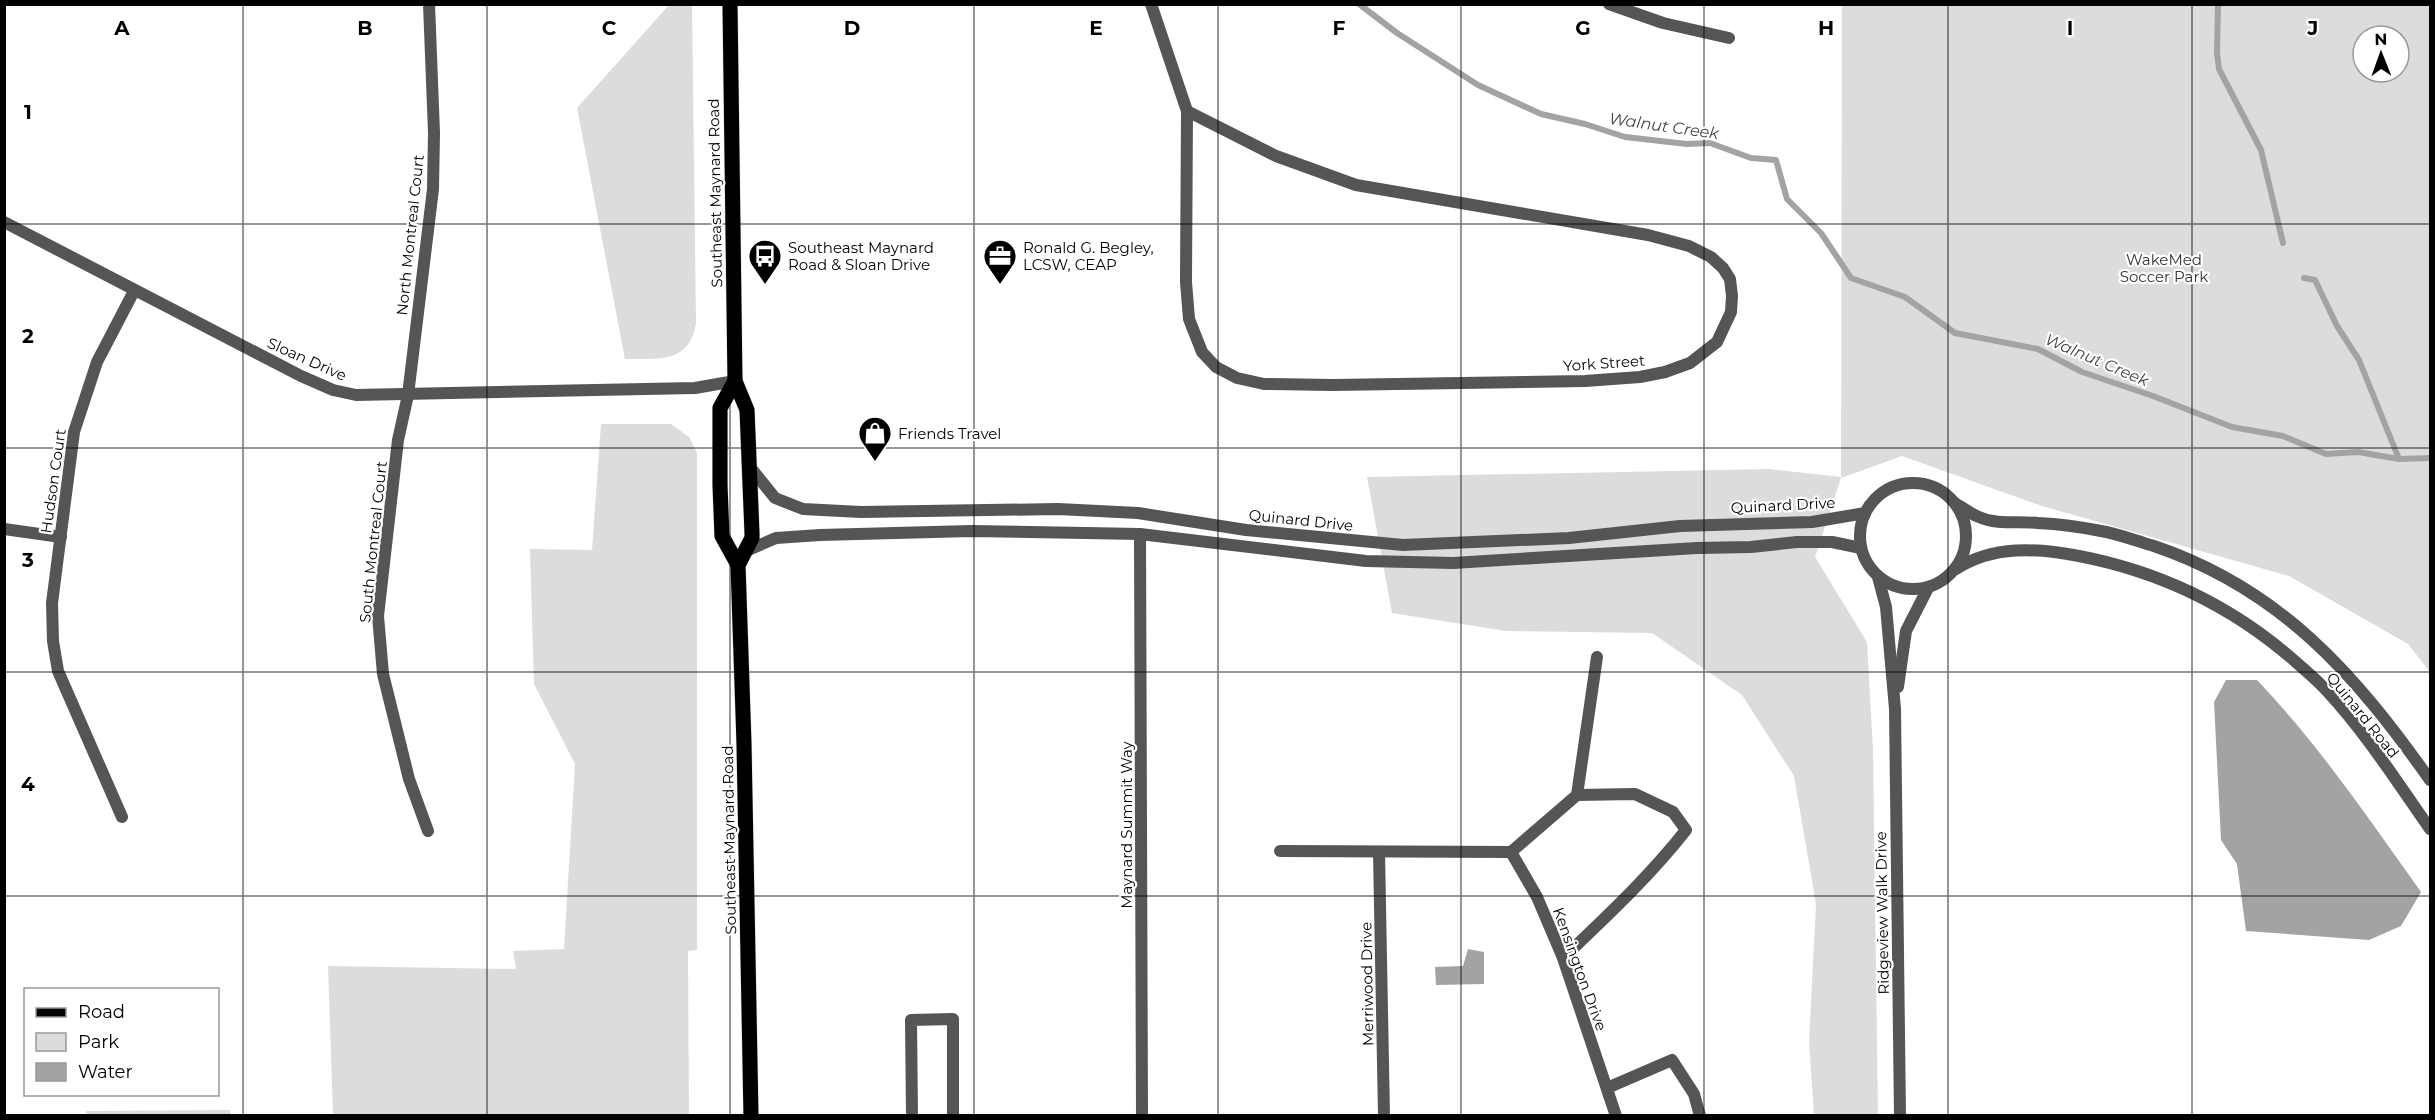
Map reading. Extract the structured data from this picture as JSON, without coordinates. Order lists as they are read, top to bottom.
{
  "streets": {
    "main road": ["Southeast Maynard Road"],
    "street": [
      "North Montreal Court",
      "Sloan Drive",
      "York Street",
      "Hudson Court",
      "Quinard Drive",
      "South Montreal Court",
      "Quinard Road",
      "Maynard Summit Way",
      "Ridgeview Walk Drive",
      "Kensington Drive",
      "Merriwood Drive"
    ]
  },
  "crossings": [
    ["Southeast Maynard Road", "Sloan Drive"],
    ["Southeast Maynard Road", "Quinard Drive"],
    ["North Montreal Court", "Sloan Drive"],
    ["North Montreal Court", "South Montreal Court"],
    ["Sloan Drive", "Hudson Court"],
    ["Sloan Drive", "South Montreal Court"],
    ["Quinard Drive", "Quinard Road"],
    ["Quinard Drive", "Ridgeview Walk Drive"],
    ["Quinard Road", "Ridgeview Walk Drive"]
  ],
  "water": ["Walnut Creek"],
  "parks": ["WakeMed Soccer Park"],
  "places": {
    "bus stop": ["Southeast Maynard Road & Sloan Drive"],
    "office": ["Ronald G. Begley, LCSW, CEAP"],
    "shop": ["Friends Travel"]
  },
  "legend": ["Road", "Park", "Water"],
  "north": "top",
  "grid": {
    "columns": [
      "A",
      "B",
      "C",
      "D",
      "E",
      "F",
      "G",
      "H",
      "I",
      "J"
    ],
    "rows": [
      "1",
      "2",
      "3",
      "4"
    ]
  }
}
